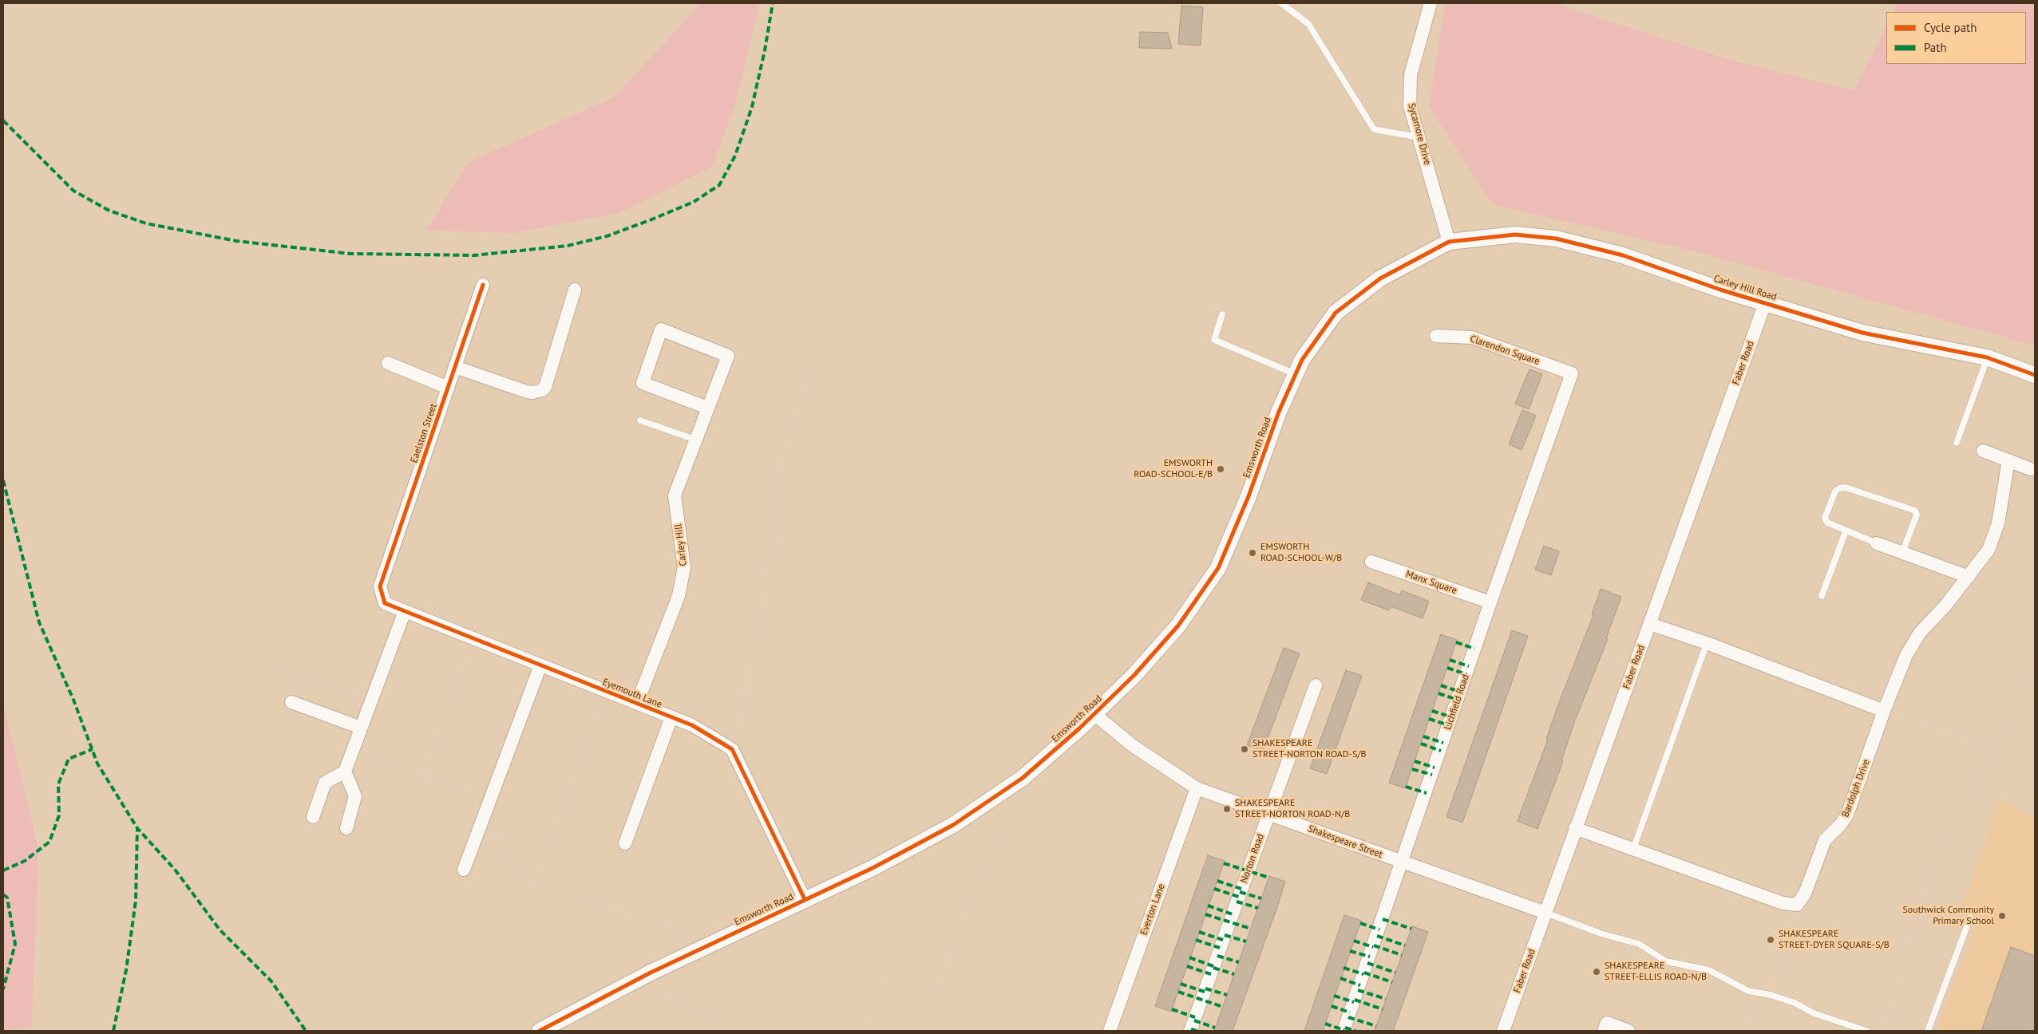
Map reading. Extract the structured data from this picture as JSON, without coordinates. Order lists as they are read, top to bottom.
{
  "streets": {
    "street": [
      "Sycamore Drive",
      "Carley Hill Road",
      "Clarendon Square",
      "Faber Road",
      "Eaelston Street",
      "Emsworth Road",
      "Carley Hill",
      "Manx Square",
      "Eyemouth Lane",
      "Lichfield Road",
      "Bardolph Drive",
      "Shakespeare Street",
      "Norton Road",
      "Everton Lane"
    ]
  },
  "crossings": [
    ["Sycamore Drive", "Carley Hill Road"],
    ["Sycamore Drive", "Emsworth Road"],
    ["Carley Hill Road", "Faber Road"],
    ["Carley Hill Road", "Emsworth Road"],
    ["Clarendon Square", "Lichfield Road"],
    ["Faber Road", "Shakespeare Street"],
    ["Eaelston Street", "Eyemouth Lane"],
    ["Emsworth Road", "Shakespeare Street"],
    ["Carley Hill", "Eyemouth Lane"],
    ["Manx Square", "Lichfield Road"],
    ["Lichfield Road", "Shakespeare Street"],
    ["Shakespeare Street", "Norton Road"],
    ["Shakespeare Street", "Everton Lane"]
  ],
  "places": [
    "EMSWORTH ROAD-SCHOOL-E/B",
    "EMSWORTH ROAD-SCHOOL-W/B",
    "SHAKESPEARE STREET-NORTON ROAD-S/B",
    "SHAKESPEARE STREET-NORTON ROAD-N/B",
    "Southwick Community Primary School",
    "SHAKESPEARE STREET-DYER SQUARE-S/B",
    "SHAKESPEARE STREET-ELLIS ROAD-N/B"
  ],
  "legend": ["Cycle path", "Path"]
}
